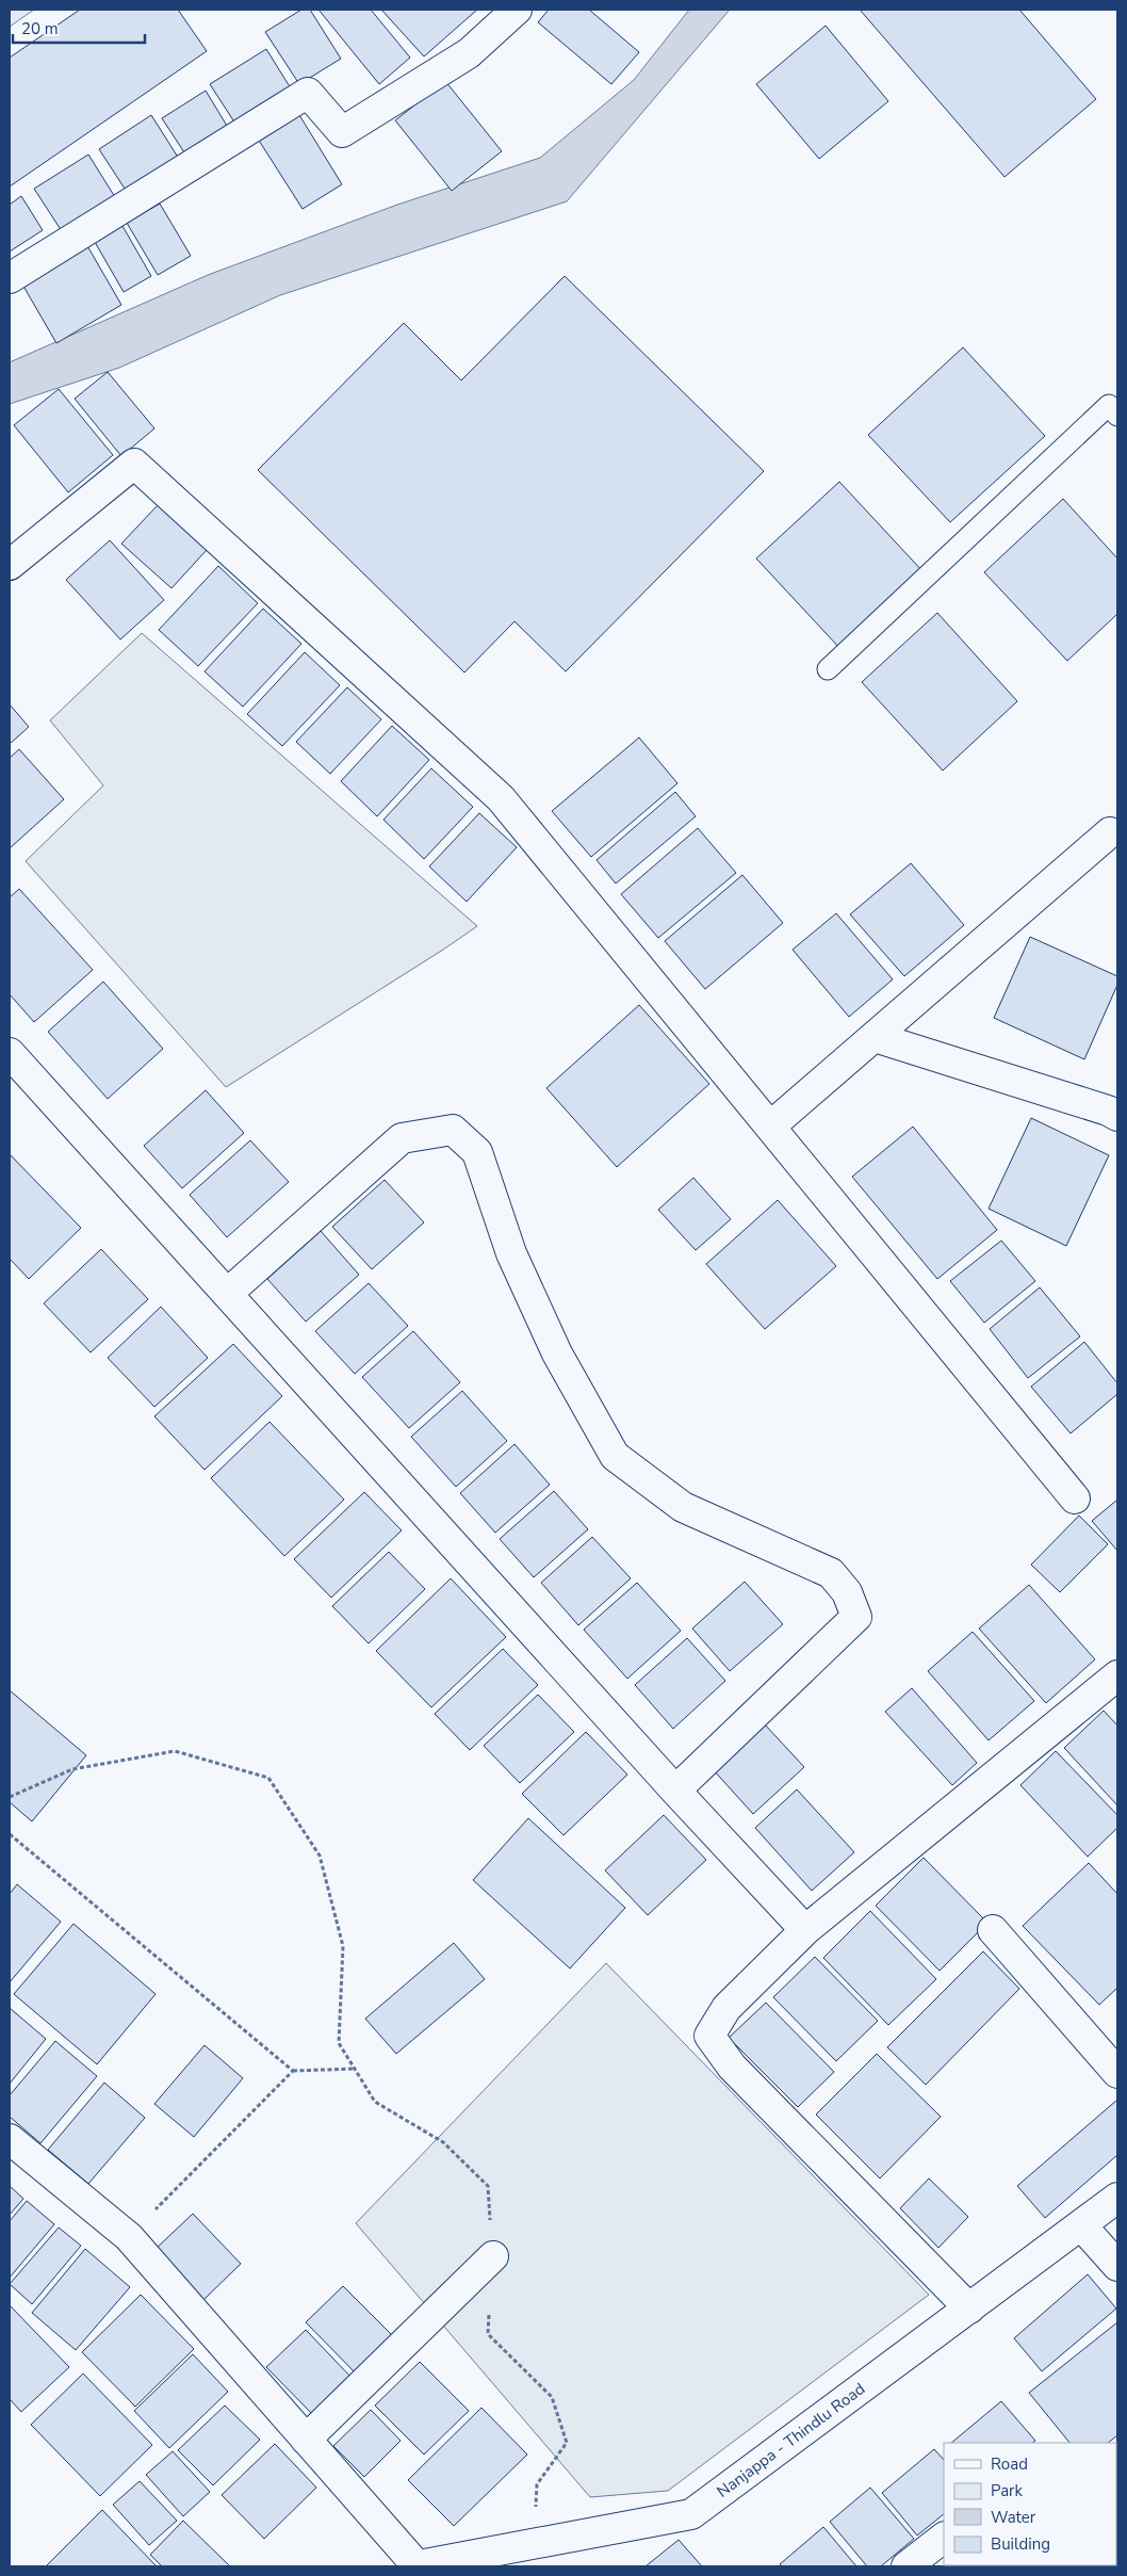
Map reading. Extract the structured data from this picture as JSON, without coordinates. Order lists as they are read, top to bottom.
{
  "streets": {
    "street": ["Nanjappa - Thindlu Road"]
  },
  "legend": [
    "Road",
    "Park",
    "Water",
    "Building"
  ],
  "scale_bar": "20 m"
}
